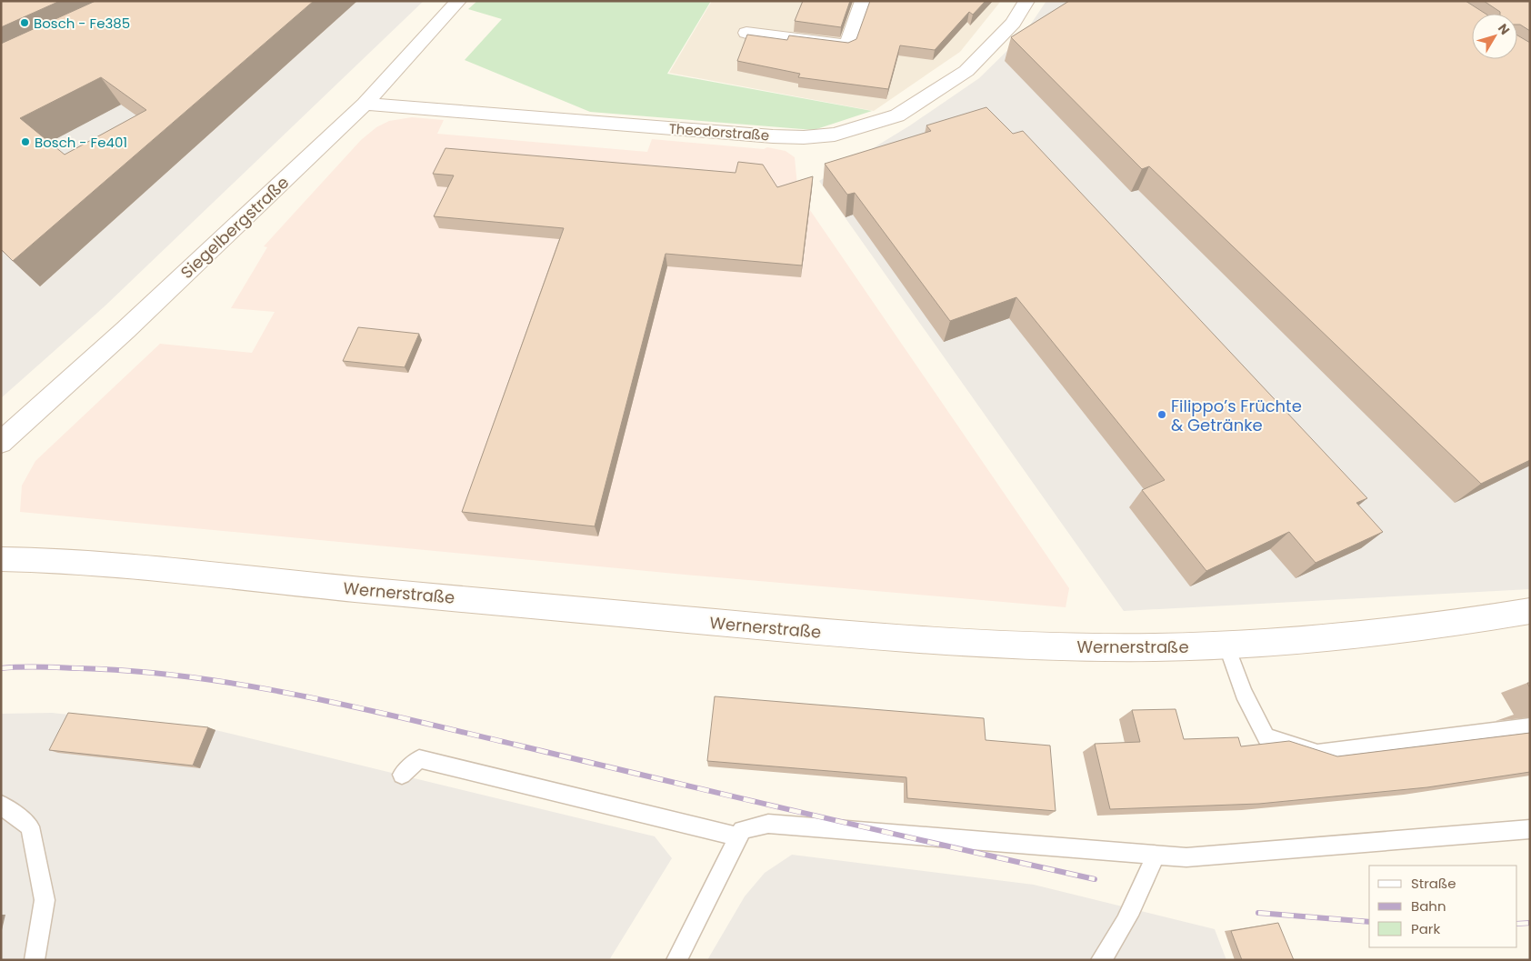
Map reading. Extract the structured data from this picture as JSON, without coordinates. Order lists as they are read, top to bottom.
{
  "streets": {
    "street": ["Theodorstraße", "Siegelbergstraße", "Wernerstraße"]
  },
  "crossings": [
    ["Theodorstraße", "Siegelbergstraße"]
  ],
  "places": ["Bosch - Fe385", "Bosch - Fe401", "Filippo’s Früchte & Getränke"],
  "legend": ["Straße", "Bahn", "Park"],
  "north": "top right"
}
